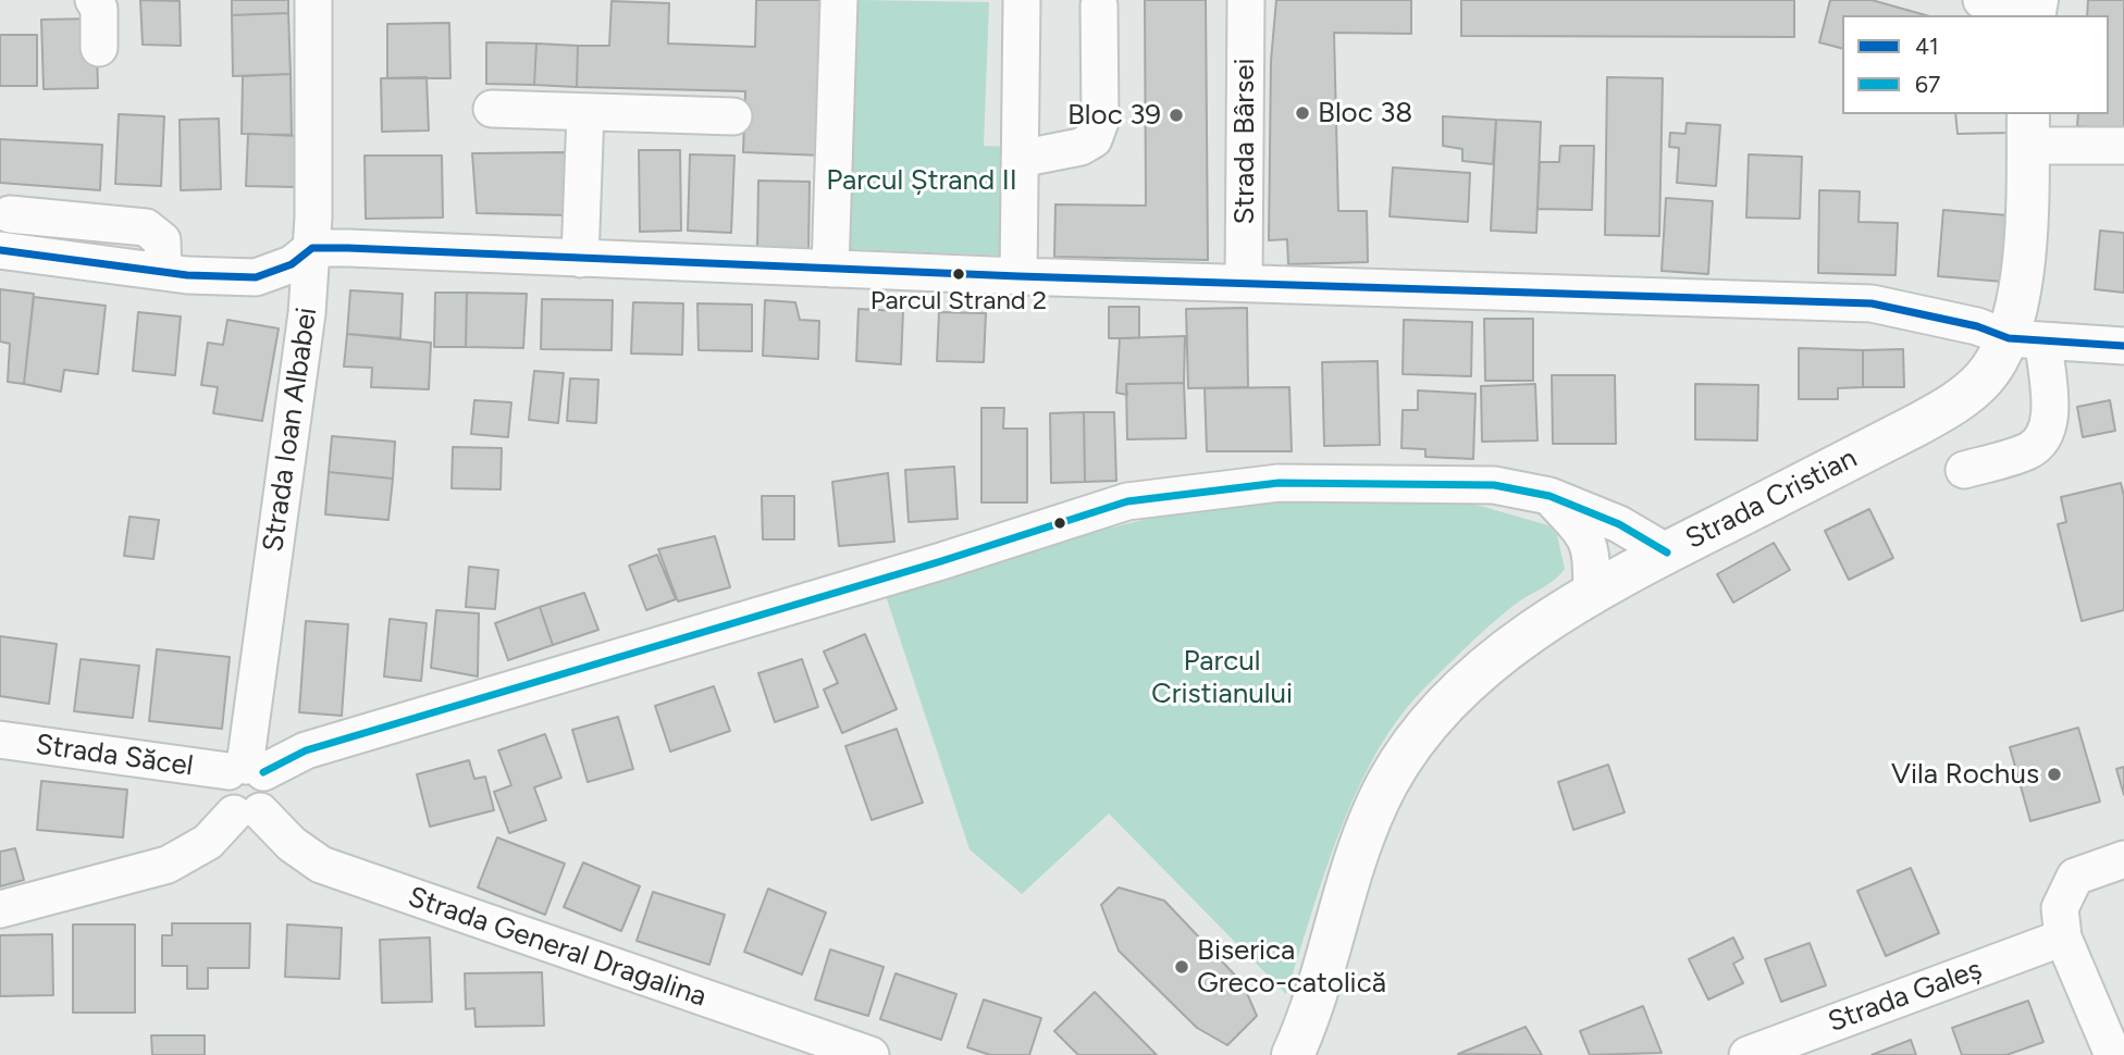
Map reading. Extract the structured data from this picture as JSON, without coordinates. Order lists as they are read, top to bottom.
{
  "streets": {
    "main road": ["Strada Cristian"],
    "street": [
      "Strada Bârsei",
      "Strada Ioan Albabei",
      "Strada Săcel",
      "Strada General Dragalina",
      "Strada Galeș"
    ]
  },
  "crossings": [
    ["Strada Ioan Albabei", "Strada Săcel"],
    ["Strada Ioan Albabei", "Strada General Dragalina"]
  ],
  "parks": ["Parcul Ștrand II", "Parcul Cristianului"],
  "places": [
    "Bloc 38",
    "Bloc 39",
    "Parcul Strand 2",
    "Vila Rochus",
    "Biserica Greco-catolică"
  ],
  "lines": ["transit line 41", "transit line 67"],
  "legend": ["41", "67"]
}
